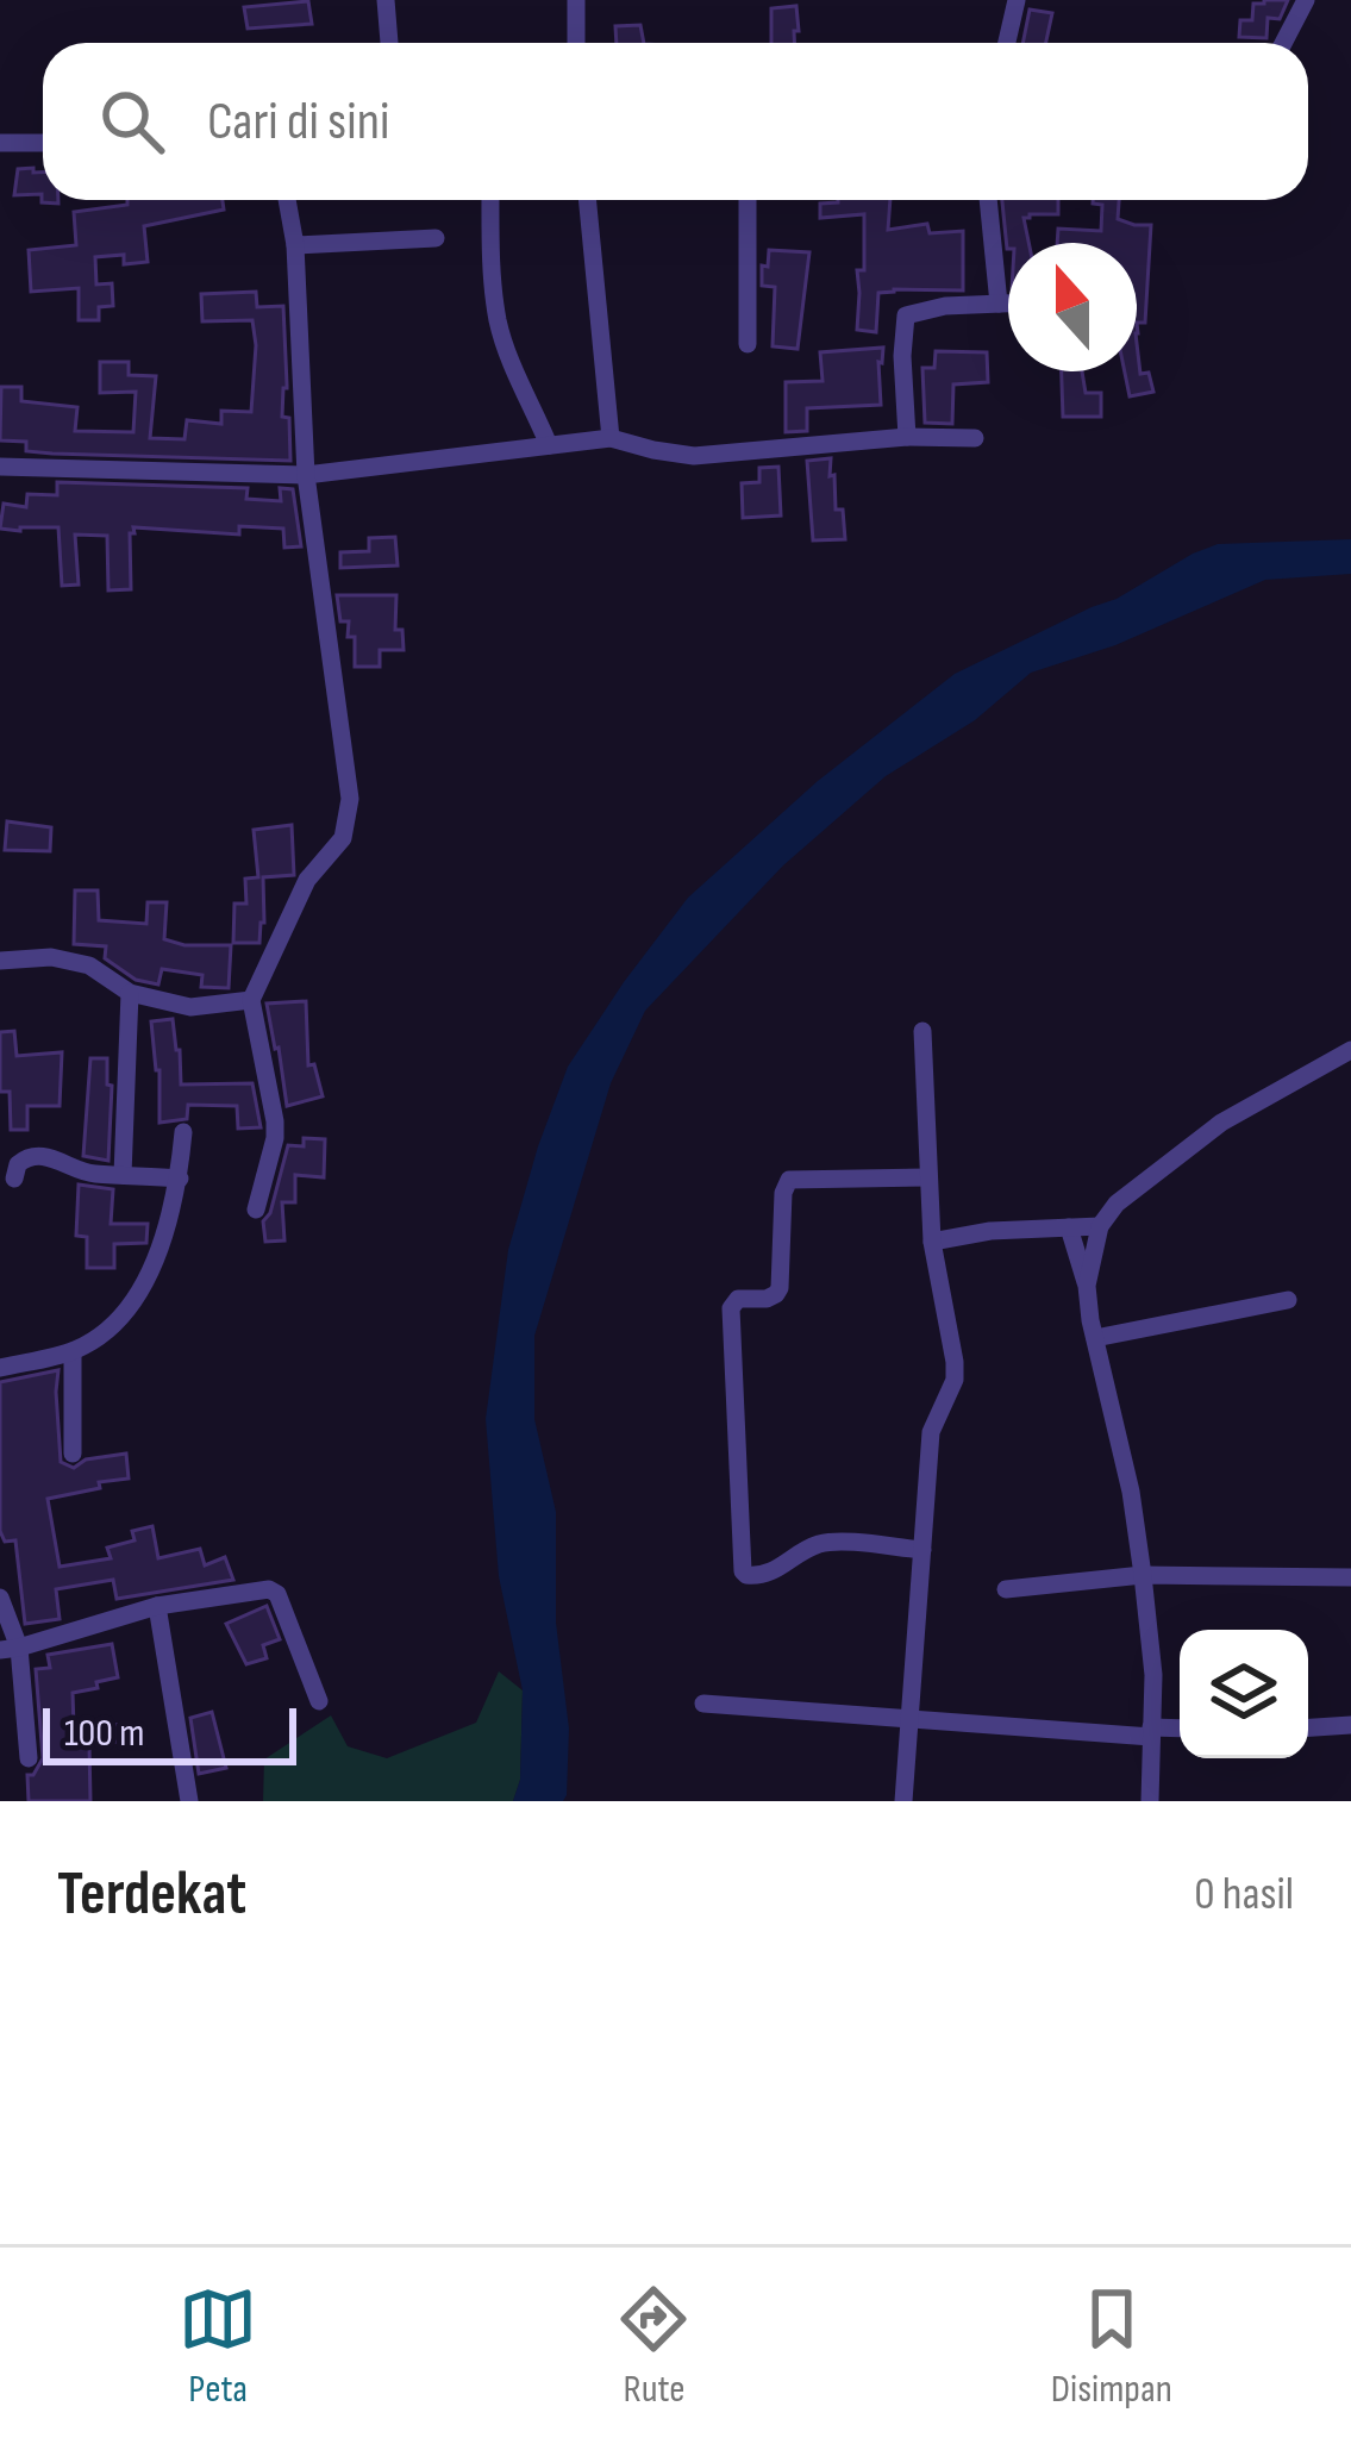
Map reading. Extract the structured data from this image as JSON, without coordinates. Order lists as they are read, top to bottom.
{
  "scale_bar": "100 m",
  "north": "top",
  "page": {
    "search": "Cari di sini",
    "scale": "100 m",
    "heading": ["Terdekat", "0 hasil"],
    "nav": ["Peta", "Rute", "Disimpan"]
  }
}
